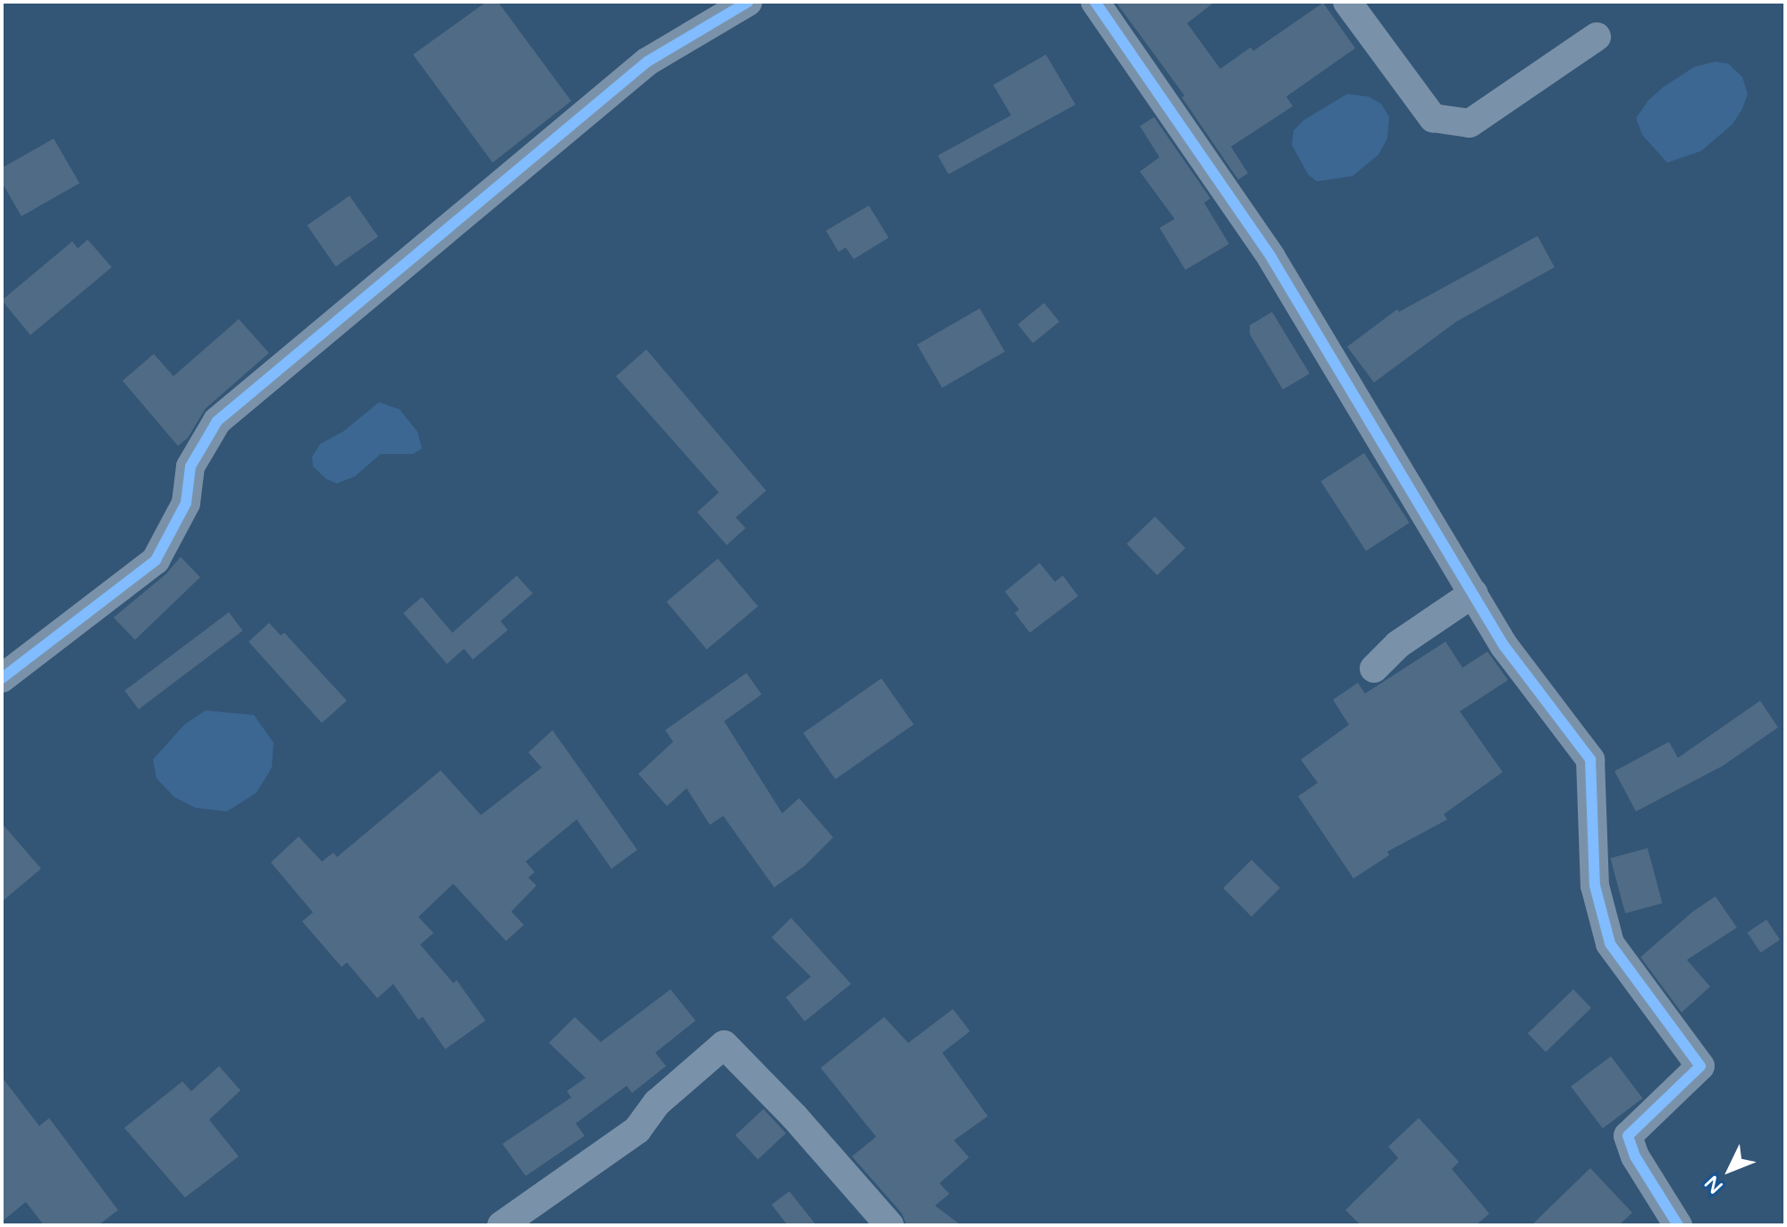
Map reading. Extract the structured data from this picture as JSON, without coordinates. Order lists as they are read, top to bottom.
{
  "north": "bottom left"
}
